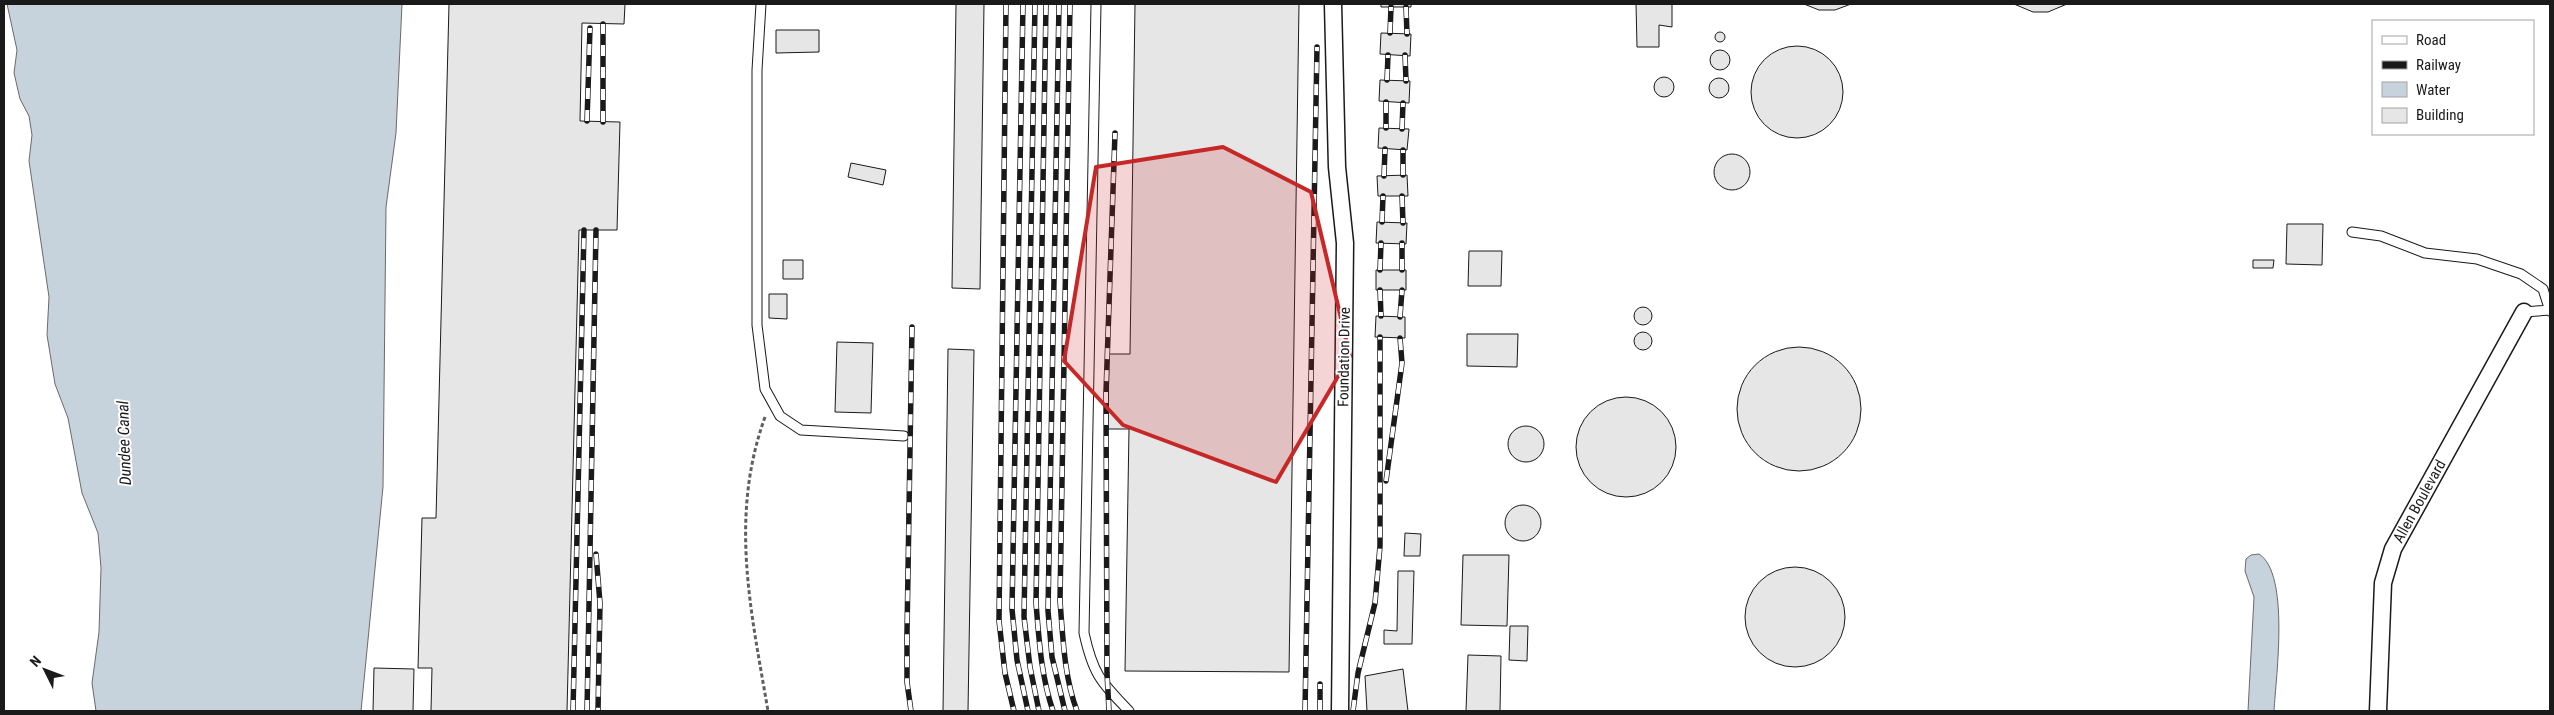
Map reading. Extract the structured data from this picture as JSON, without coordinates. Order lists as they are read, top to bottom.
{
  "streets": {
    "street": ["Foundation Drive", "Allen Boulevard"]
  },
  "water": ["Dundee Canal"],
  "legend": [
    "Road",
    "Railway",
    "Water",
    "Building"
  ],
  "north": "top left"
}
